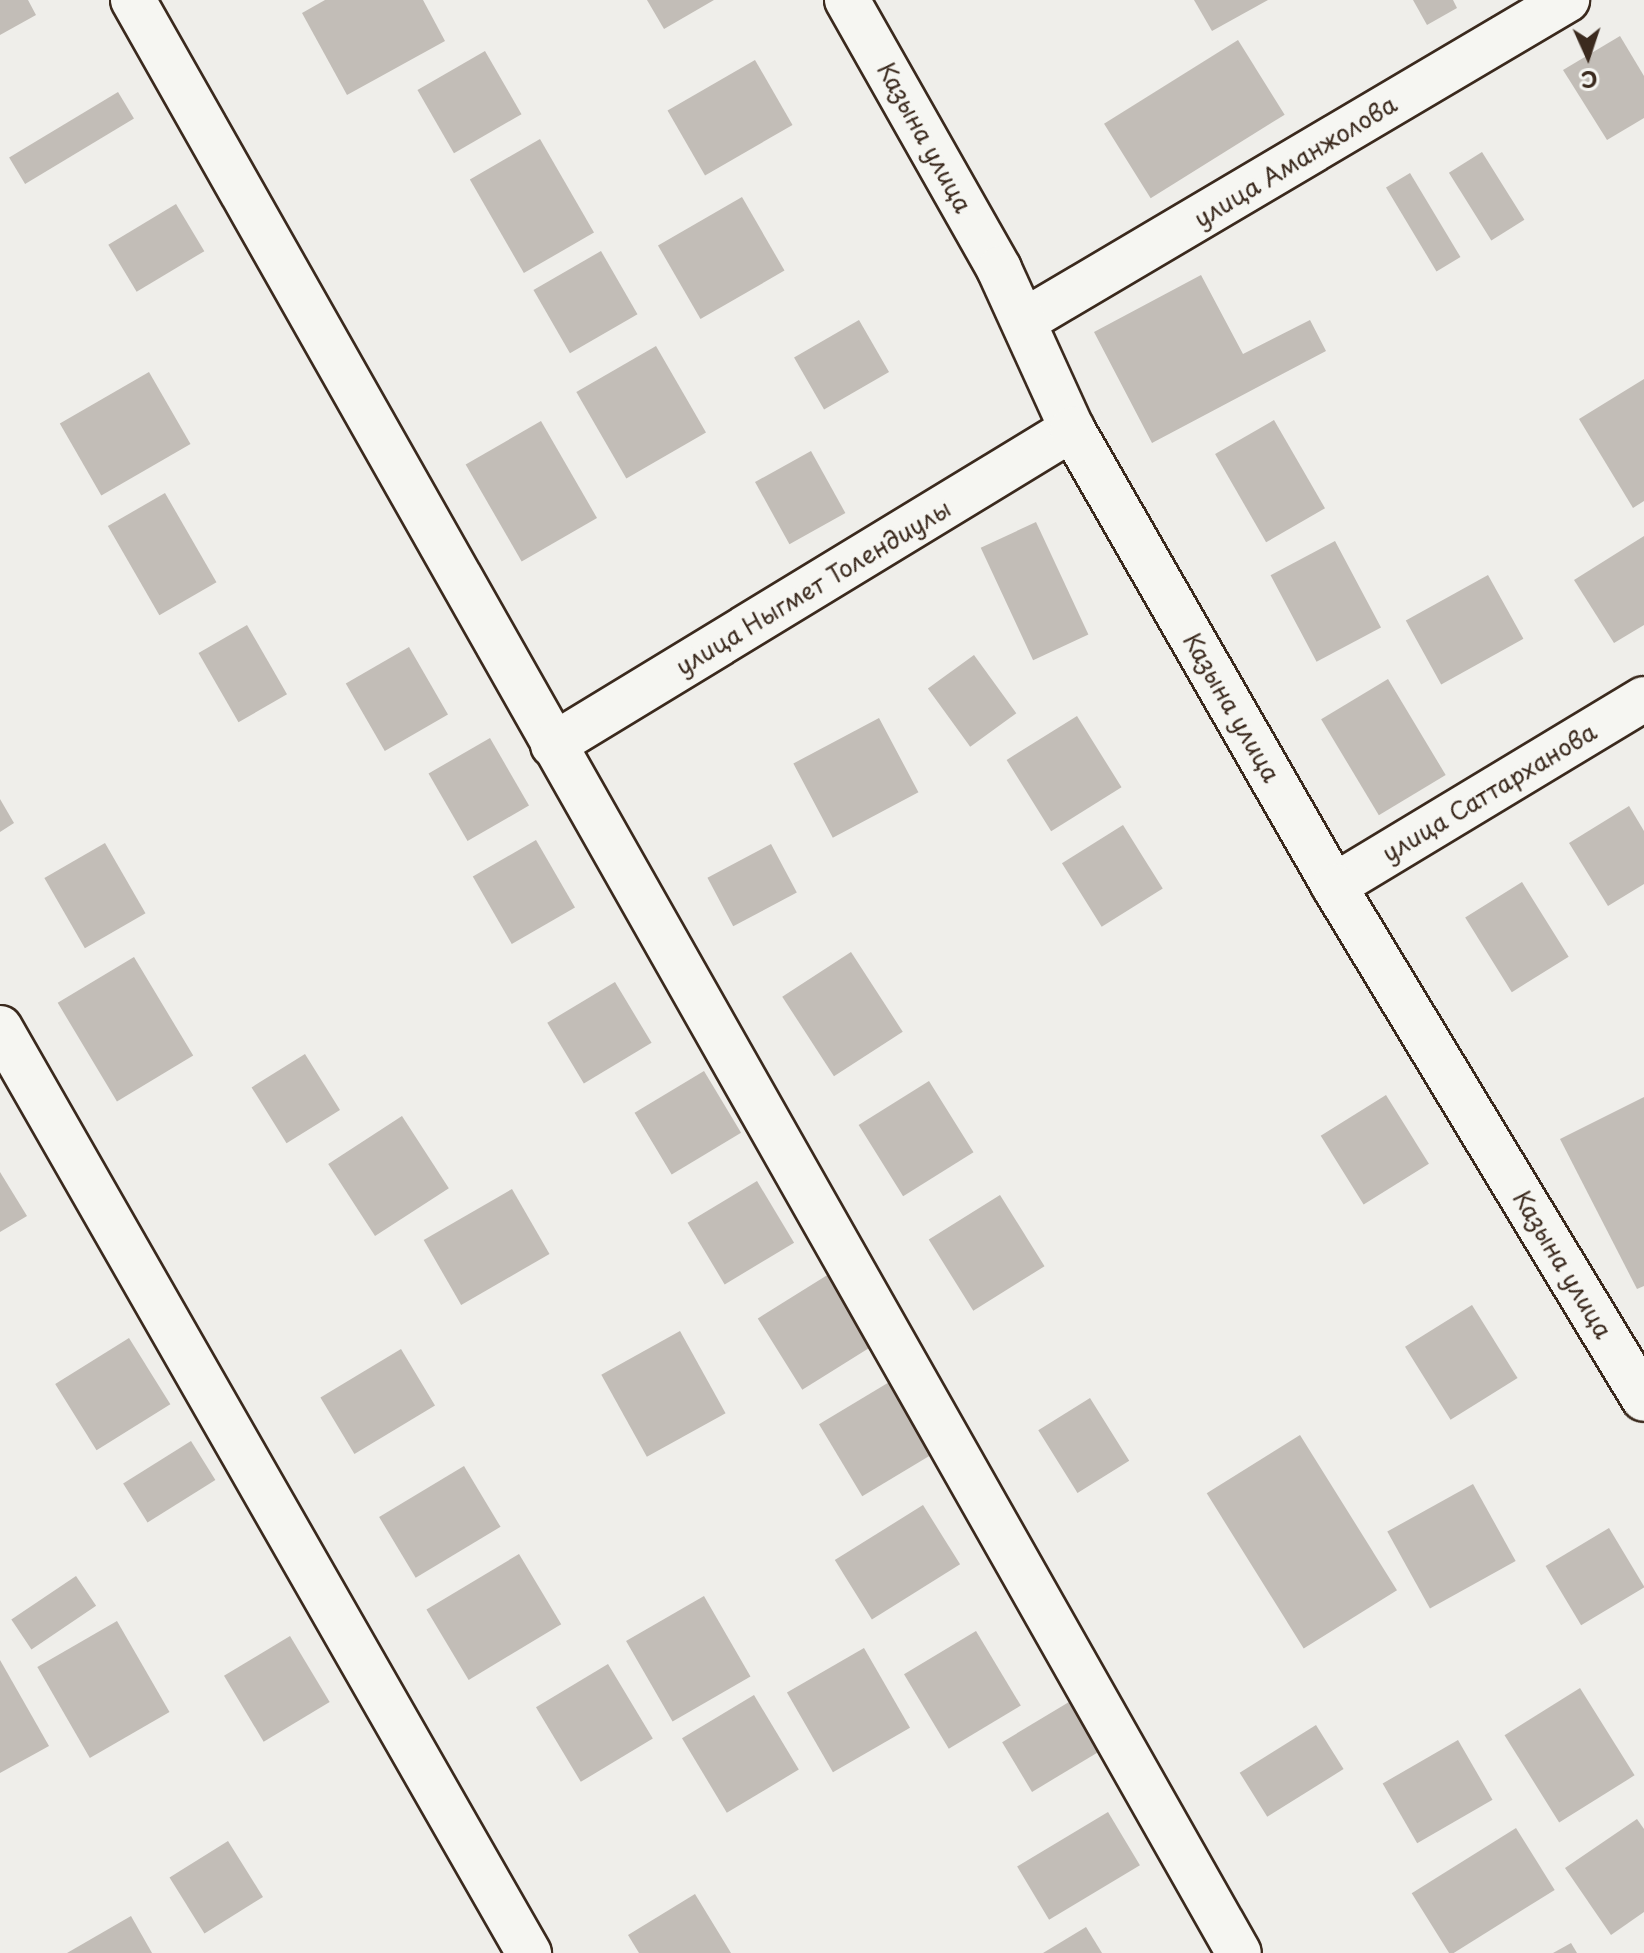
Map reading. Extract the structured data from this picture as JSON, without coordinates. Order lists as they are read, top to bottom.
{
  "streets": {
    "street": [
      "Казына улица",
      "улица Аманжолова",
      "улица Ныгмет Толендиулы",
      "улица Саттарханова"
    ]
  },
  "crossings": [
    ["Казына улица", "улица Аманжолова"],
    ["Казына улица", "улица Ныгмет Толендиулы"],
    ["Казына улица", "улица Саттарханова"]
  ],
  "north": "bottom"
}
